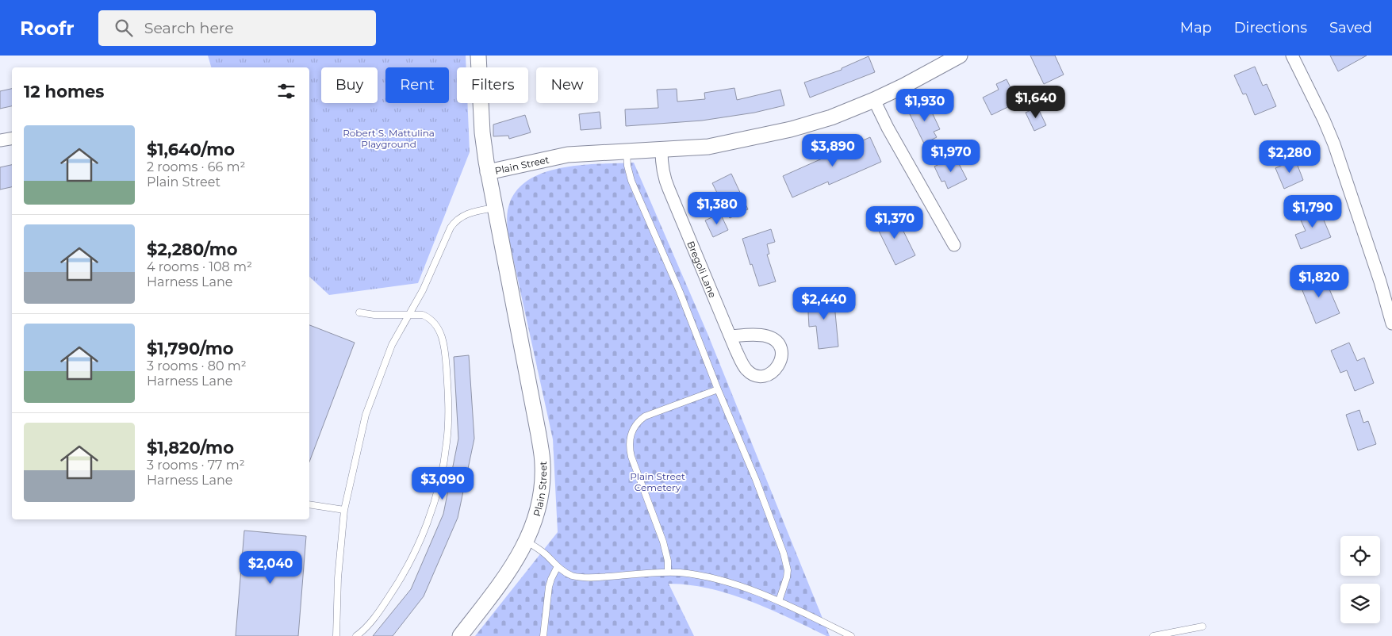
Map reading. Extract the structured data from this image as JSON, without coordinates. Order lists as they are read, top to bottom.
{
  "streets": {
    "street": ["Plain Street", "Bregoli Lane"]
  },
  "crossings": [
    ["Plain Street", "Bregoli Lane"]
  ],
  "parks": ["Robert S. Mattulina Playground", "Plain Street Cemetery"],
  "page": {
    "header": "Roofr",
    "search": "Search here",
    "nav": ["Map", "Directions", "Saved"],
    "chip": [
      "Buy",
      "Rent",
      "Filters",
      "New"
    ],
    "heading": "12 homes",
    "price": [
      "$1,640",
      "$1,930",
      "$3,890",
      "$1,970",
      "$2,280",
      "$1,380",
      "$1,790",
      "$1,370",
      "$1,820",
      "$2,440",
      "$3,090",
      "$2,040"
    ],
    "list": [
      {
        "name": "$1,640/mo",
        "note": "2 rooms · 66 m² · Plain Street"
      },
      {
        "name": "$2,280/mo",
        "note": "4 rooms · 108 m² · Harness Lane"
      },
      {
        "name": "$1,790/mo",
        "note": "3 rooms · 80 m² · Harness Lane"
      },
      {
        "name": "$1,820/mo",
        "note": "3 rooms · 77 m² · Harness Lane"
      }
    ]
  }
}
